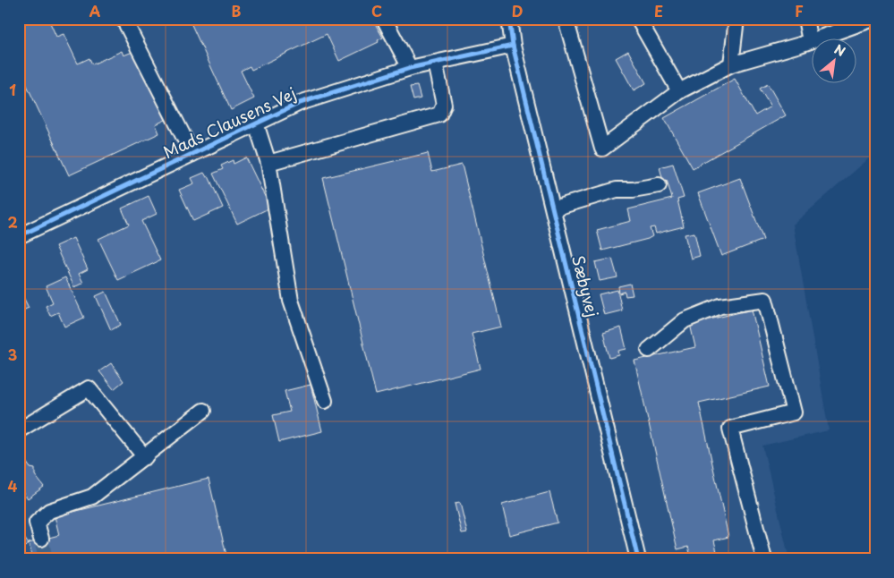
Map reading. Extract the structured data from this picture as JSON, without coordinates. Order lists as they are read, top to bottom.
{
  "streets": {
    "street": ["Mads Clausens Vej", "Sæbyvej"]
  },
  "crossings": [
    ["Mads Clausens Vej", "Sæbyvej"]
  ],
  "north": "top right",
  "grid": {
    "columns": [
      "A",
      "B",
      "C",
      "D",
      "E",
      "F"
    ],
    "rows": [
      "1",
      "2",
      "3",
      "4"
    ]
  }
}
